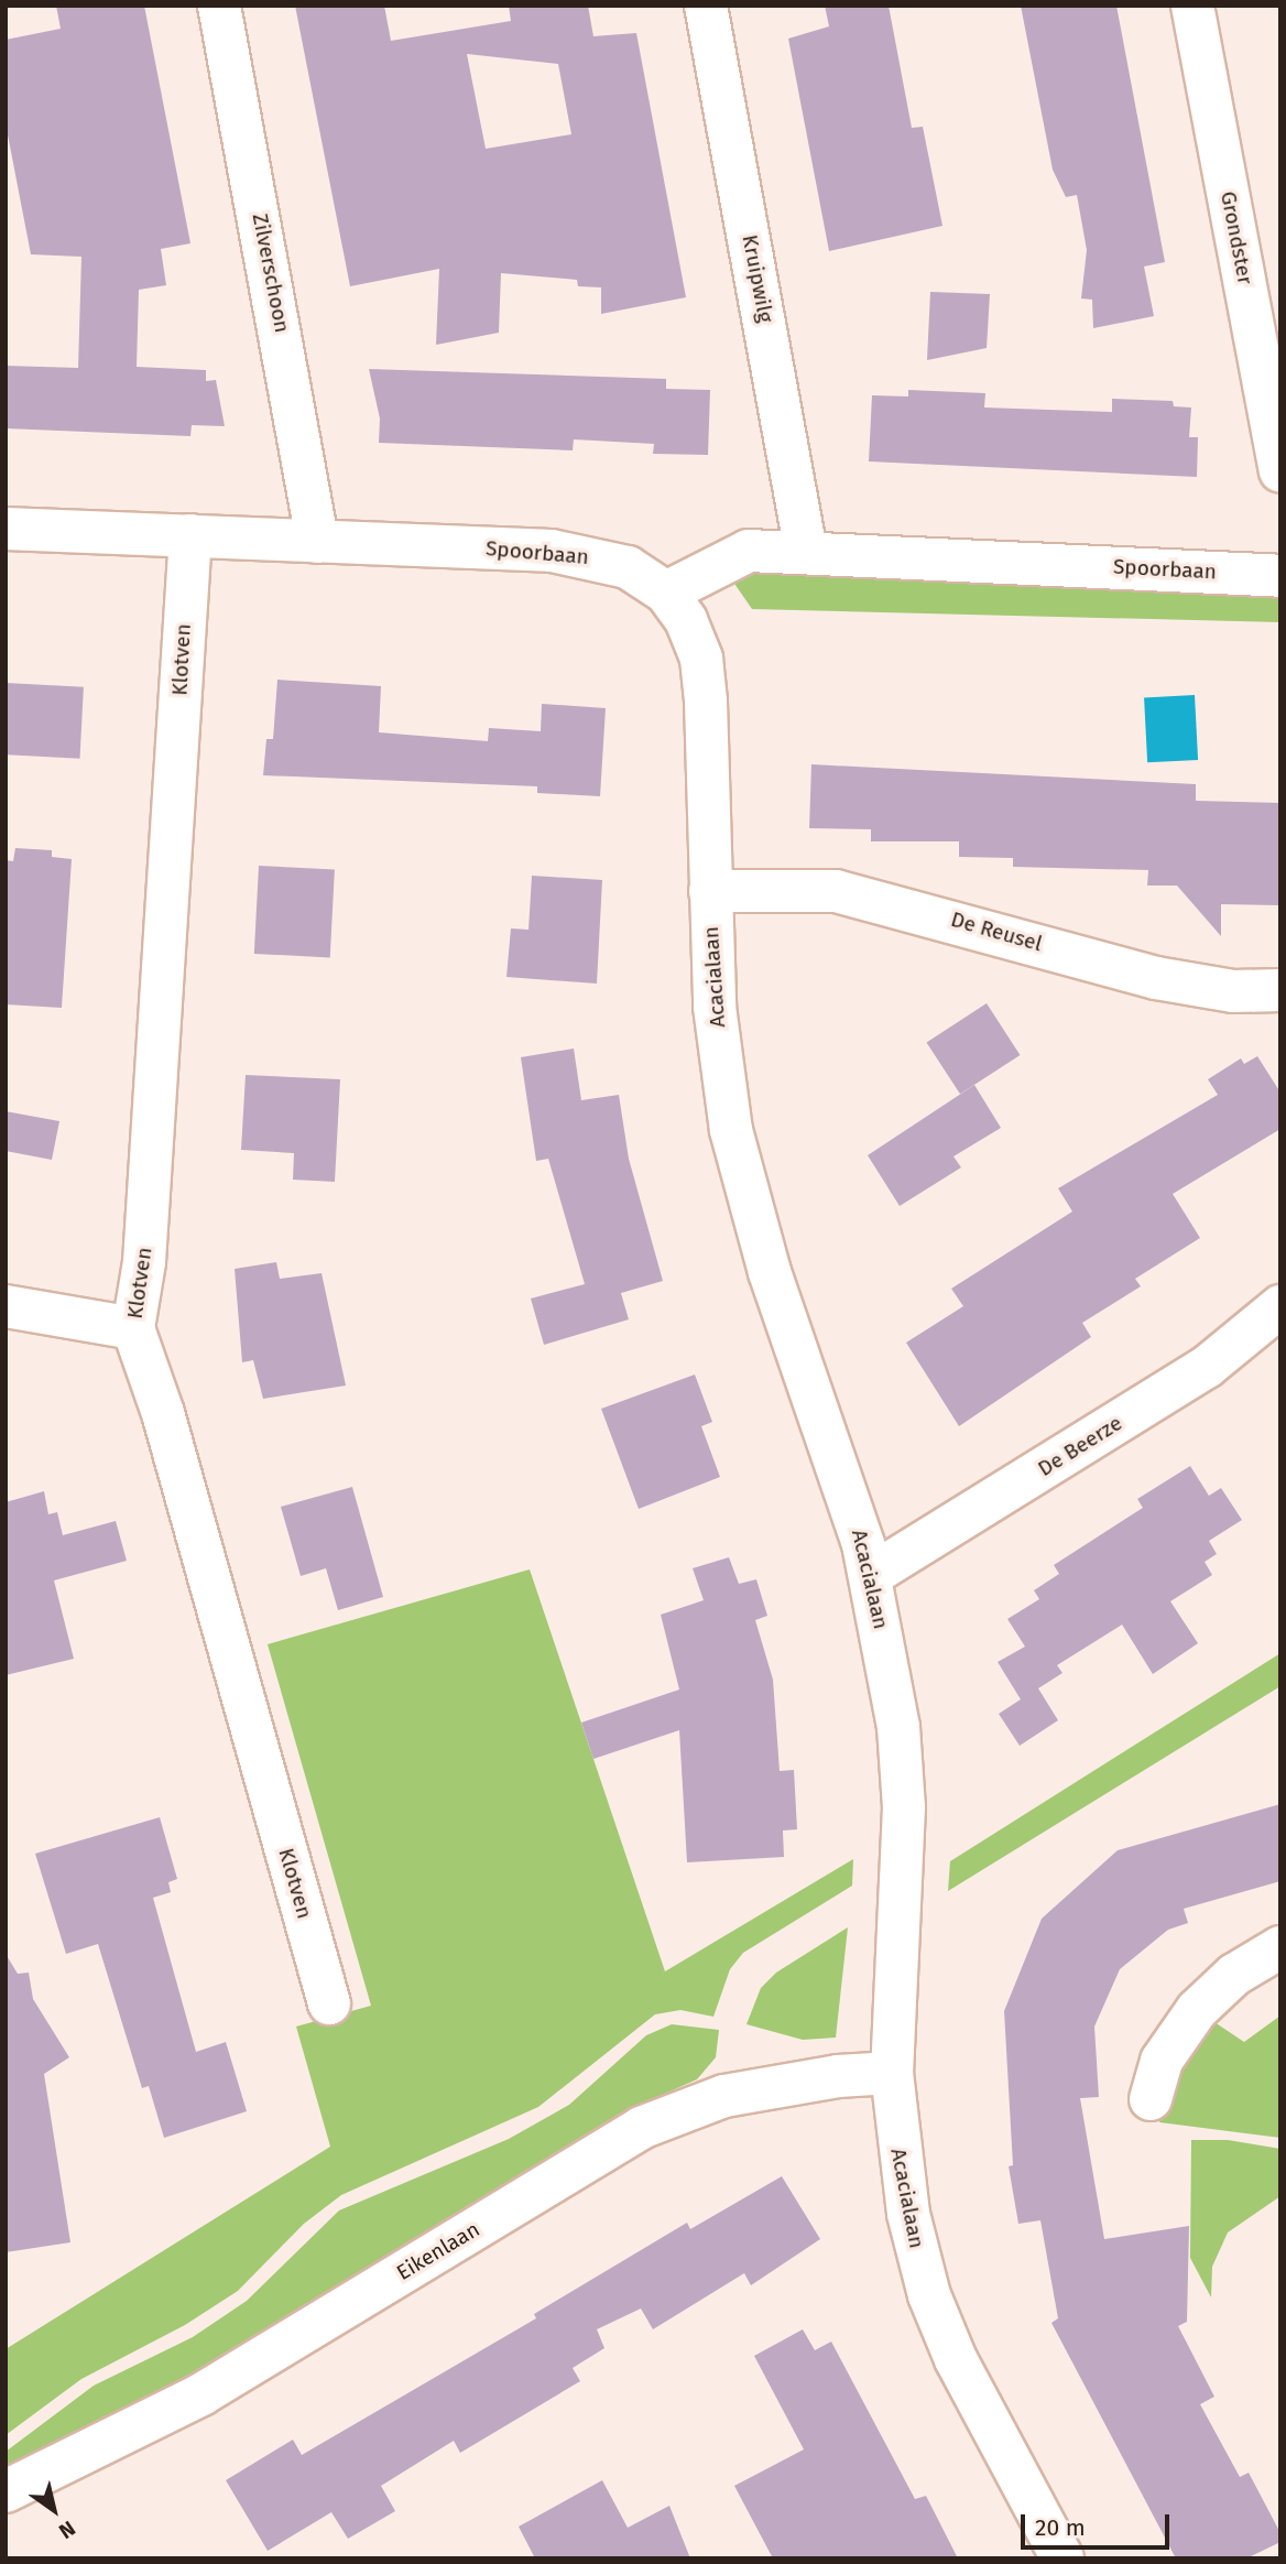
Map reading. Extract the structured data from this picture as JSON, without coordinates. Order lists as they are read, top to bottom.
{
  "streets": {
    "street": [
      "Grondster",
      "Zilverschoon",
      "Kruipwilg",
      "Spoorbaan",
      "Klotven",
      "De Reusel",
      "Acacialaan",
      "De Beerze",
      "Eikenlaan"
    ]
  },
  "crossings": [
    ["Zilverschoon", "Spoorbaan"],
    ["Kruipwilg", "Spoorbaan"],
    ["Spoorbaan", "Klotven"],
    ["Spoorbaan", "Acacialaan"],
    ["De Reusel", "Acacialaan"],
    ["Acacialaan", "De Beerze"],
    ["Acacialaan", "Eikenlaan"]
  ],
  "scale_bar": "20 m",
  "north": "bottom right"
}
